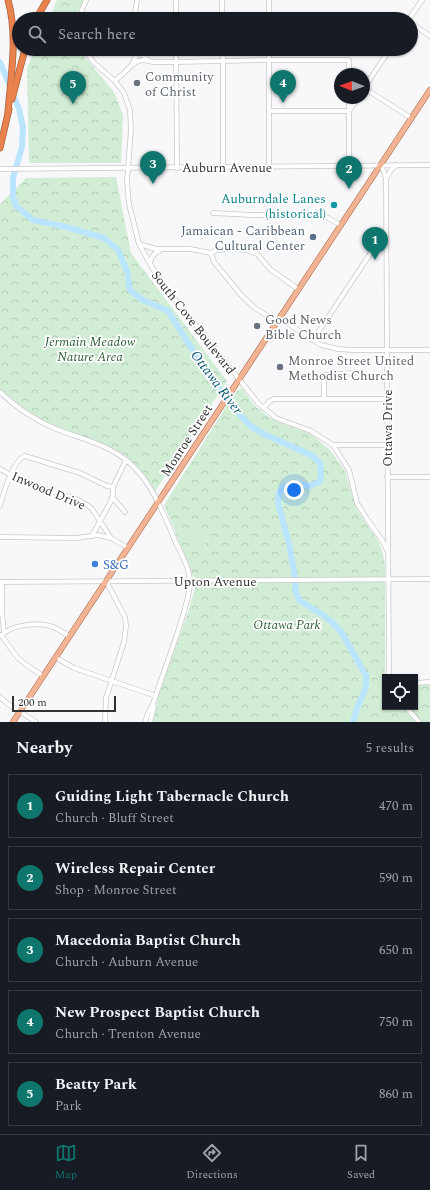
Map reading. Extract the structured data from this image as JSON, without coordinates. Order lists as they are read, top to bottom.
{
  "streets": {
    "main road": ["Monroe Street"],
    "street": [
      "Auburn Avenue",
      "South Cove Boulevard",
      "Ottawa Drive",
      "Inwood Drive",
      "Upton Avenue"
    ]
  },
  "crossings": [
    ["Auburn Avenue", "South Cove Boulevard"],
    ["Auburn Avenue", "Ottawa Drive"],
    ["Auburn Avenue", "Monroe Street"],
    ["South Cove Boulevard", "Ottawa Drive"],
    ["South Cove Boulevard", "Monroe Street"],
    ["Ottawa Drive", "Monroe Street"],
    ["Ottawa Drive", "Upton Avenue"],
    ["Monroe Street", "Inwood Drive"],
    ["Monroe Street", "Upton Avenue"]
  ],
  "water": ["Ottawa River"],
  "parks": ["Jermain Meadow Nature Area", "Ottawa Park"],
  "places": [
    "Community of Christ",
    "Auburndale Lanes (historical)",
    "Jamaican - Caribbean Cultural Center",
    "Good News Bible Church",
    "Monroe Street United Methodist Church",
    "S&G"
  ],
  "scale_bar": "200 m",
  "north": "left",
  "page": {
    "search": "Search here",
    "pins": [
      "4",
      "5",
      "3",
      "2",
      "1"
    ],
    "scale": "200 m",
    "heading": ["Nearby", "5 results"],
    "list": [
      {
        "mark": "1",
        "name": "Guiding Light Tabernacle Church",
        "note": "Church · Bluff Street",
        "value": "470 m"
      },
      {
        "mark": "2",
        "name": "Wireless Repair Center",
        "note": "Shop · Monroe Street",
        "value": "590 m"
      },
      {
        "mark": "3",
        "name": "Macedonia Baptist Church",
        "note": "Church · Auburn Avenue",
        "value": "650 m"
      },
      {
        "mark": "4",
        "name": "New Prospect Baptist Church",
        "note": "Church · Trenton Avenue",
        "value": "750 m"
      },
      {
        "mark": "5",
        "name": "Beatty Park",
        "note": "Park",
        "value": "860 m"
      }
    ],
    "nav": ["Map", "Directions", "Saved"]
  }
}
